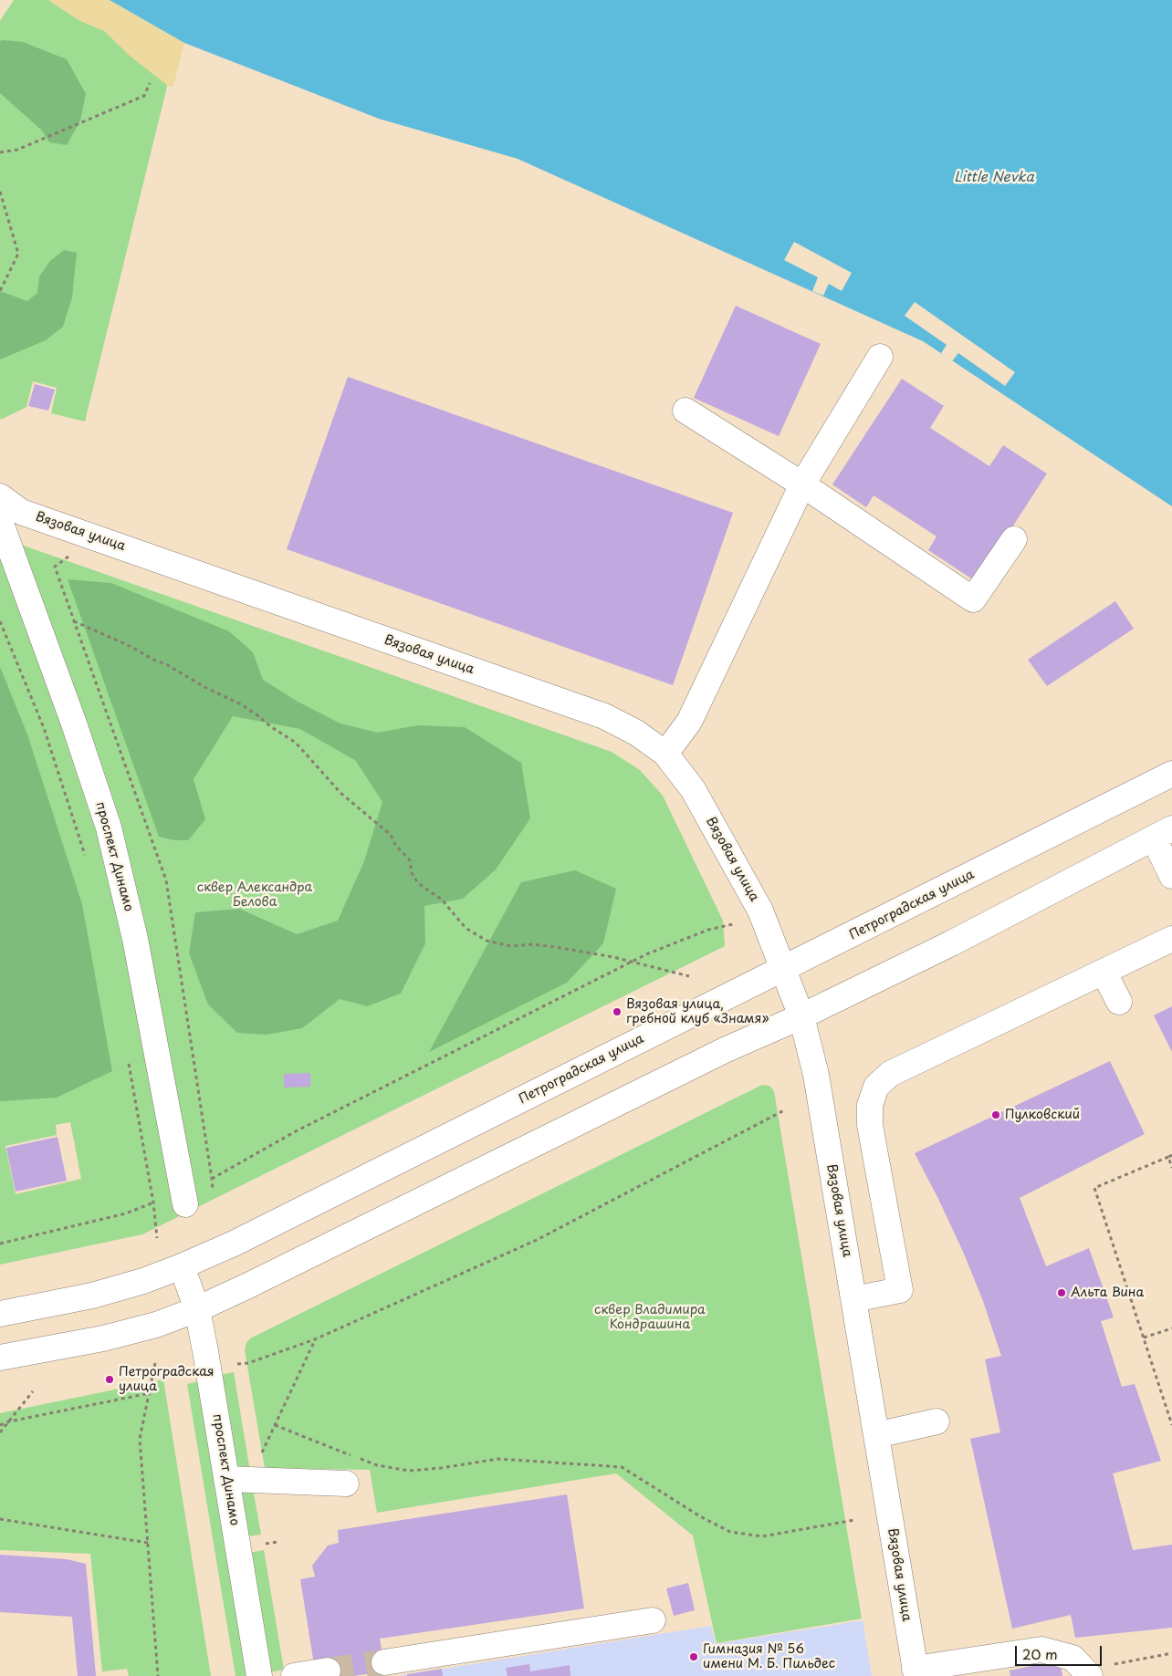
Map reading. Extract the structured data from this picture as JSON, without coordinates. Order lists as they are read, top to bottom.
{
  "streets": {
    "street": ["Вязовая улица", "проспект Динамо", "Петроградская улица"]
  },
  "crossings": [
    ["Вязовая улица", "Петроградская улица"],
    ["проспект Динамо", "Петроградская улица"]
  ],
  "water": ["Little Nevka"],
  "parks": ["сквер Александра Белова", "сквер Владимира Кондрашина"],
  "places": [
    "Вязовая улица, гребной клуб «Знамя»",
    "Пулковский",
    "Альта Вина",
    "Петроградская улица",
    "Гимназия № 56 имени М. Б. Пильдес"
  ],
  "scale_bar": "20 m"
}
